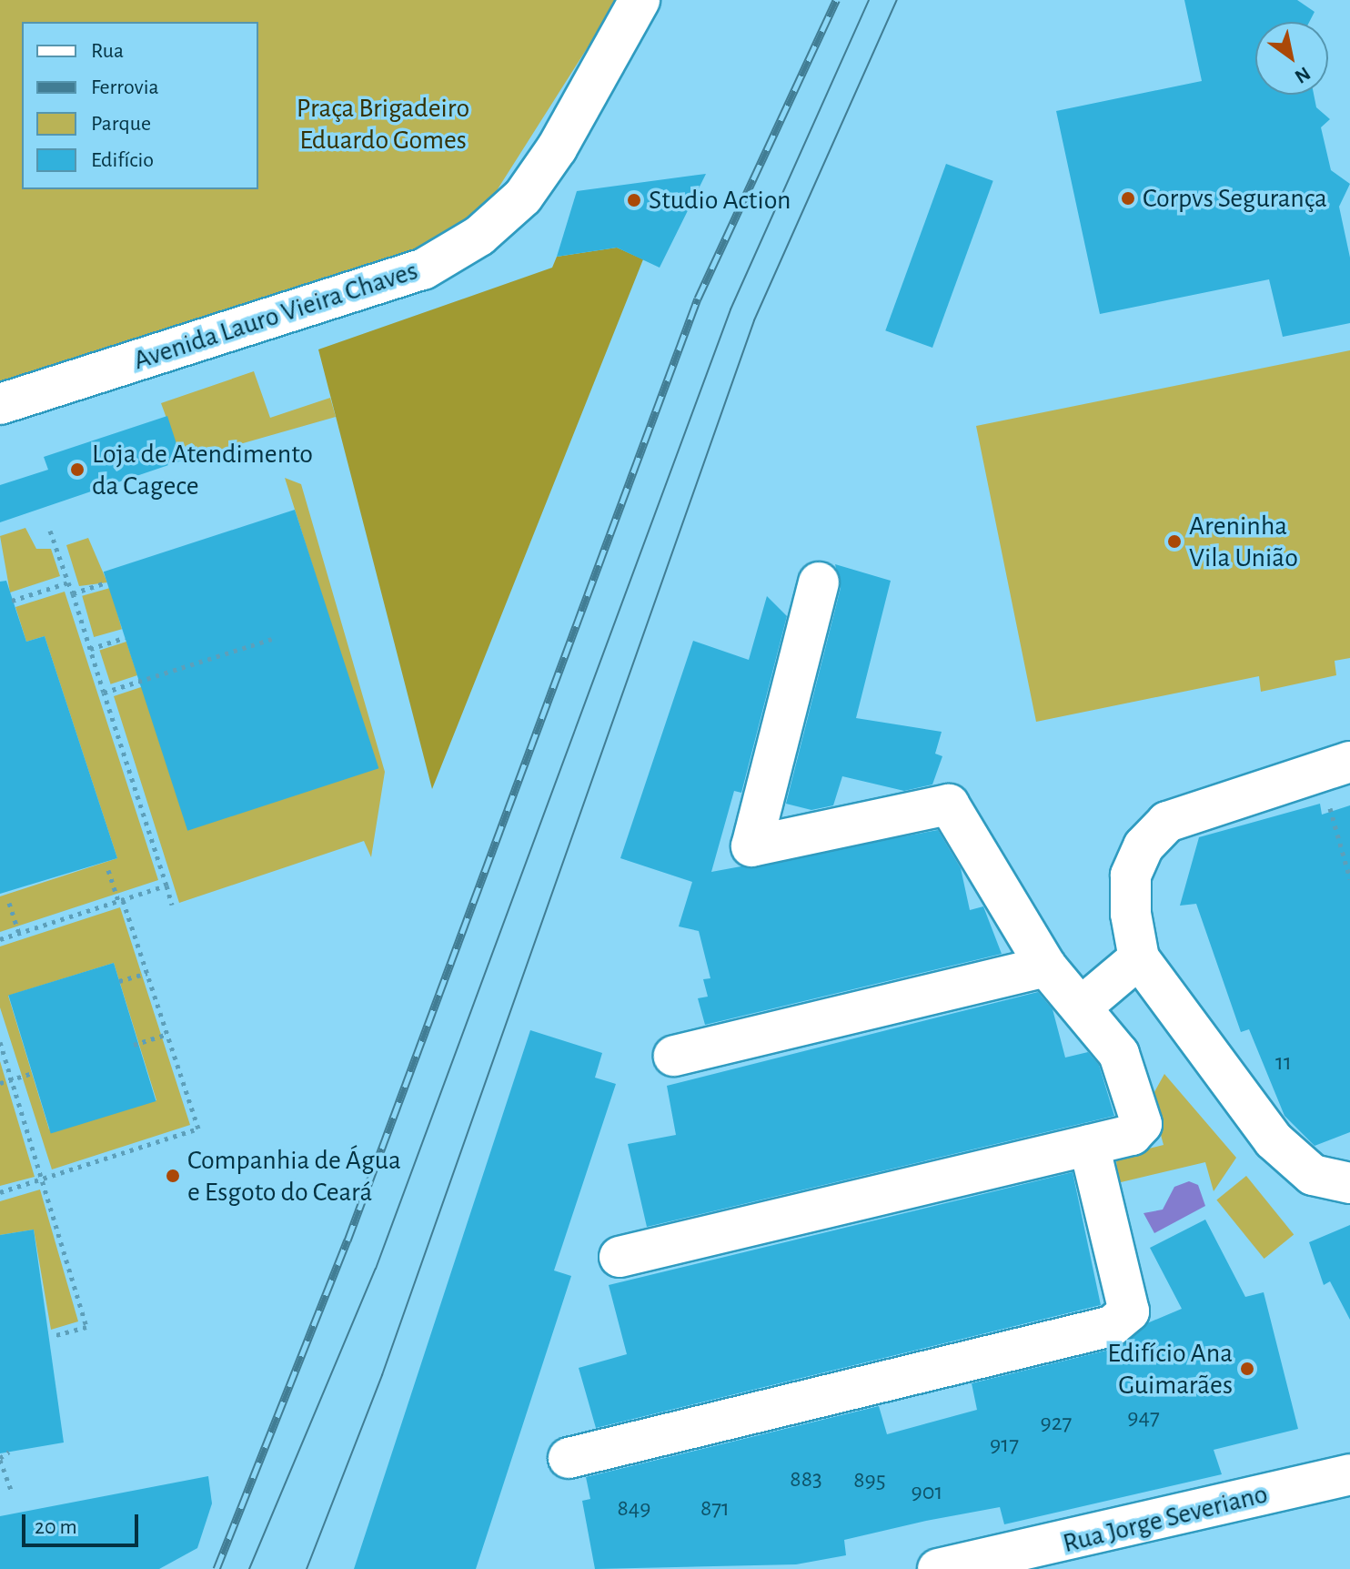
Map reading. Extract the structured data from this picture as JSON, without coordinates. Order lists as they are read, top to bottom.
{
  "streets": {
    "street": ["Avenida Lauro Vieira Chaves", "Rua Jorge Severiano"]
  },
  "parks": ["Praça Brigadeiro Eduardo Gomes"],
  "places": [
    "Corpvs Segurança",
    "Studio Action",
    "Loja de Atendimento da Cagece",
    "Areninha Vila União",
    "Companhia de Água e Esgoto do Ceará",
    "Edifício Ana Guimarães"
  ],
  "house_numbers": [
    "11",
    "947",
    "927",
    "917",
    "883",
    "895",
    "901",
    "849",
    "871"
  ],
  "legend": [
    "Rua",
    "Ferrovia",
    "Parque",
    "Edifício"
  ],
  "scale_bar": "20 m",
  "north": "bottom right"
}
